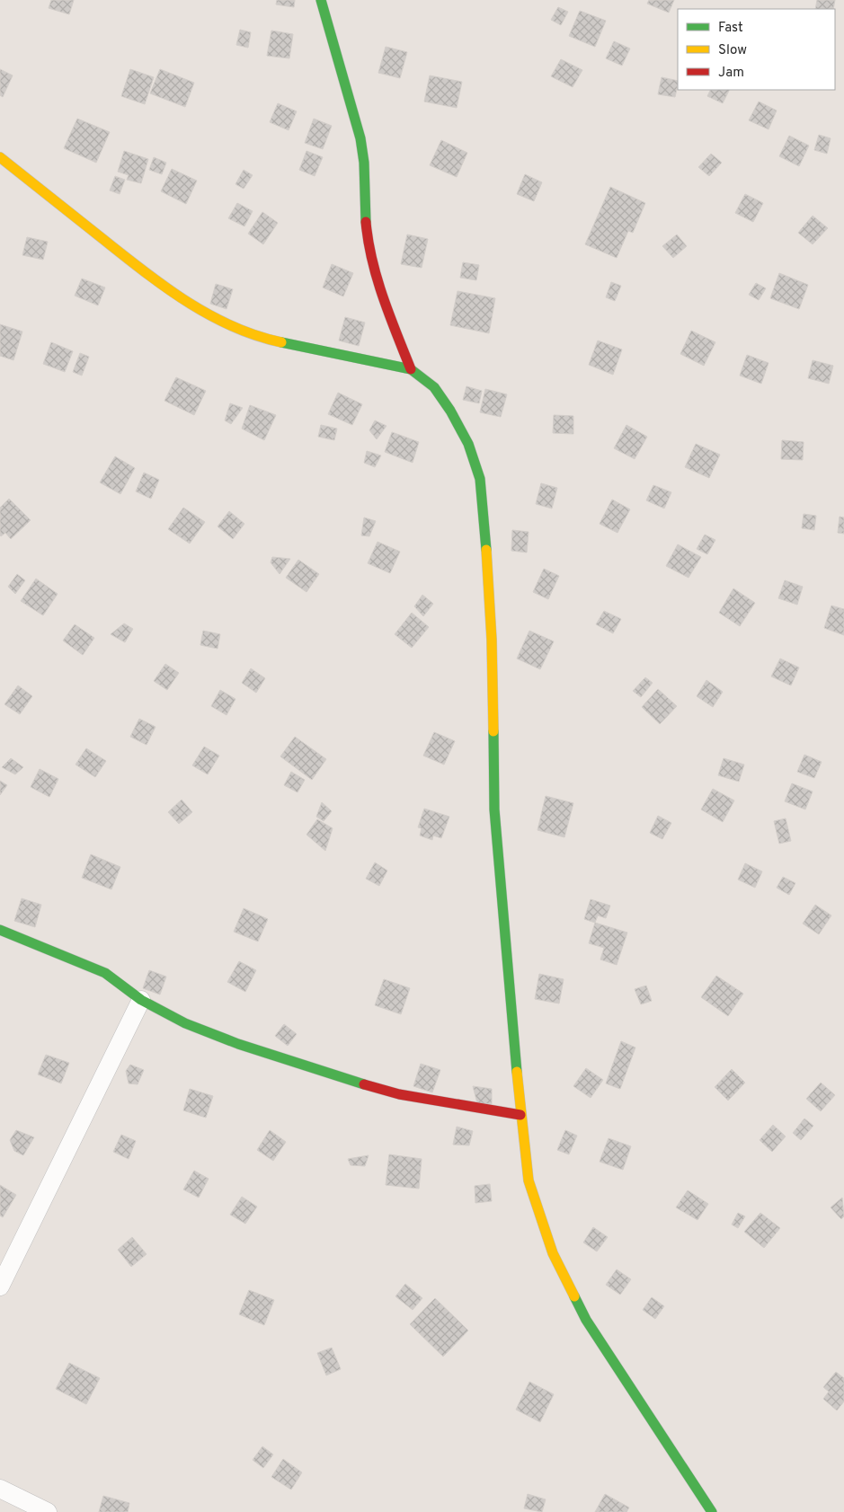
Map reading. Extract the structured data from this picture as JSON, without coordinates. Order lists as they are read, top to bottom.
{
  "legend": ["Fast", "Slow", "Jam"]
}
